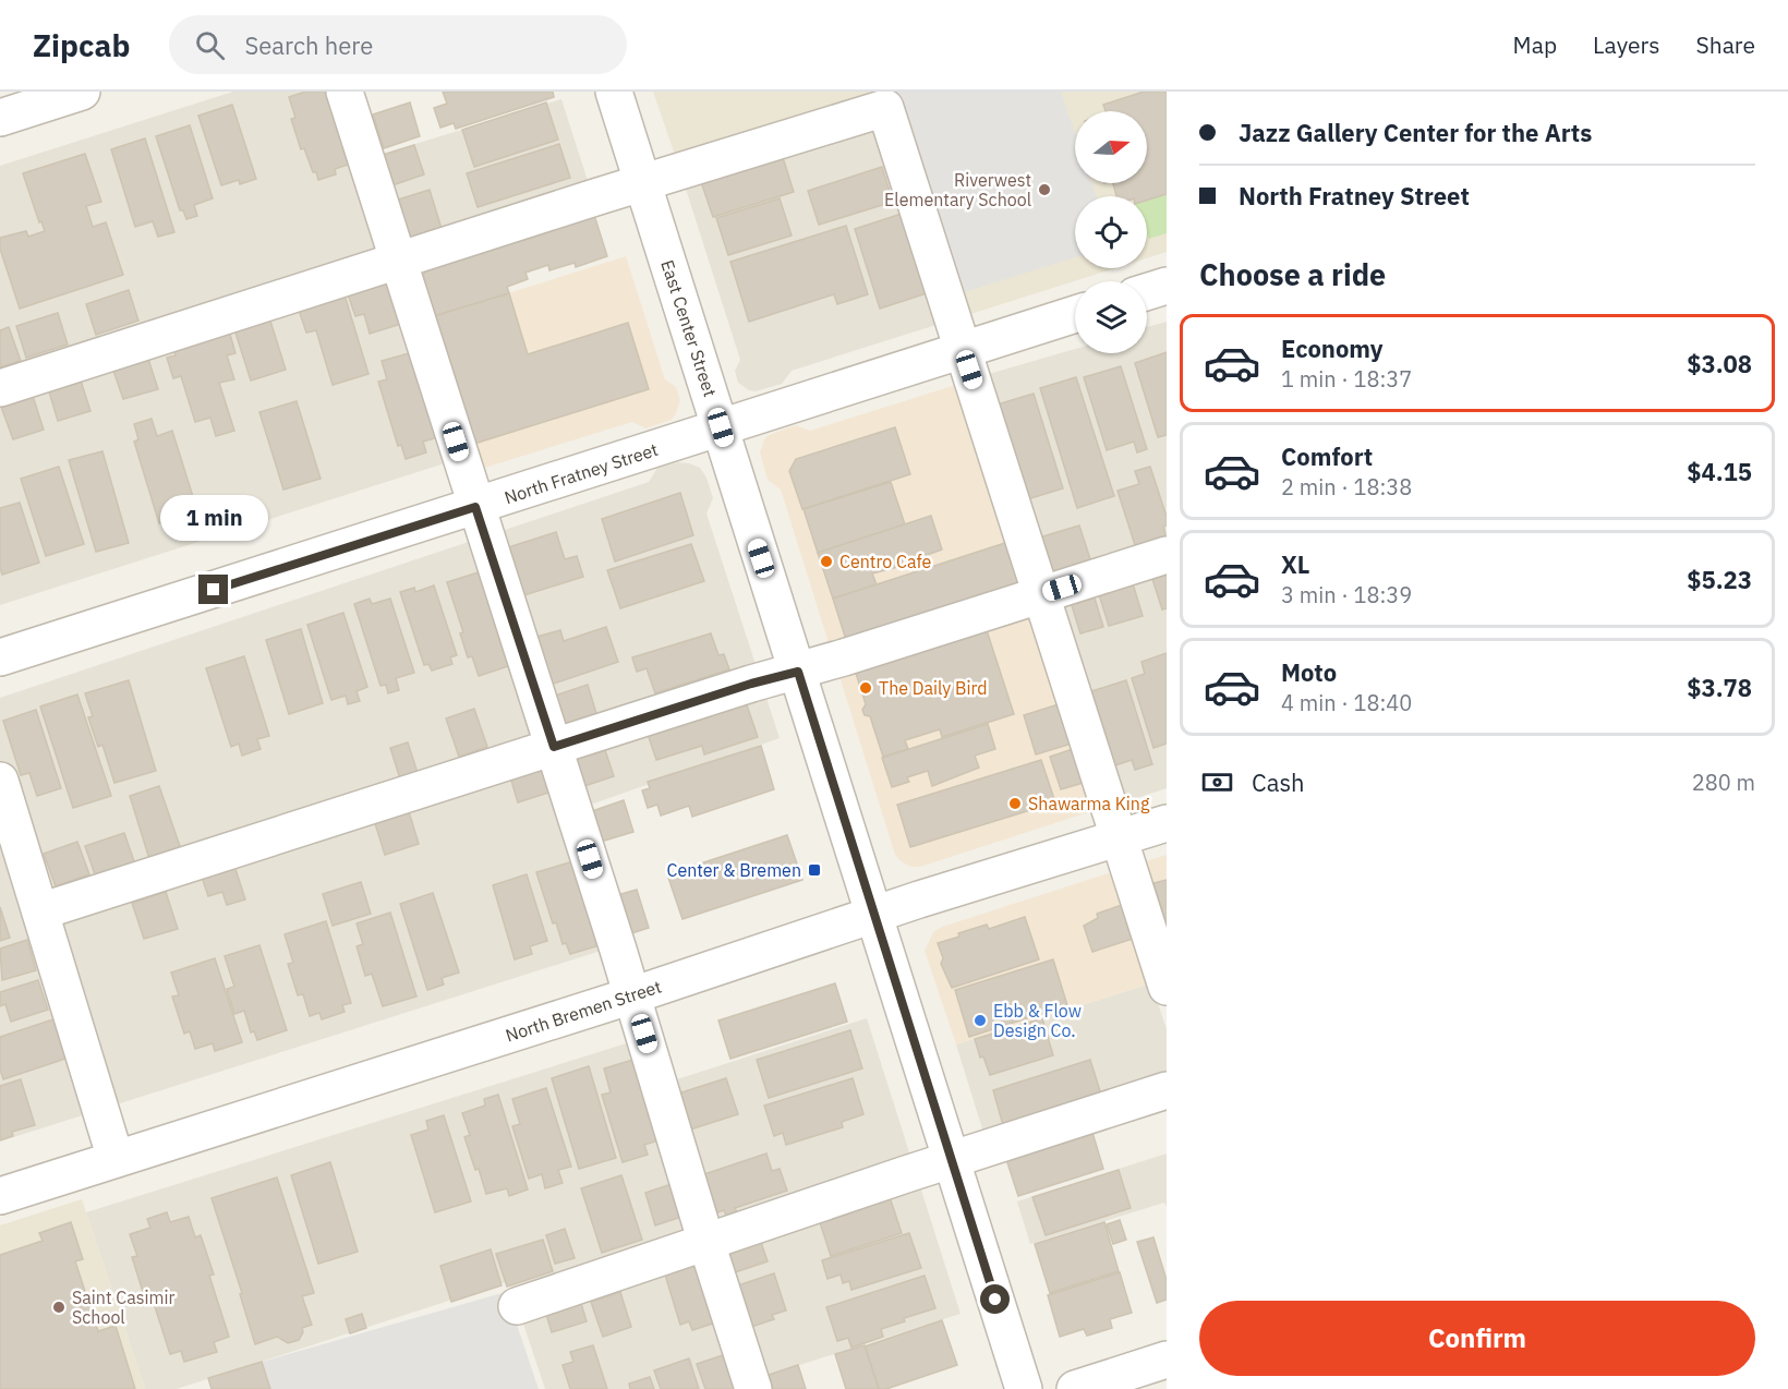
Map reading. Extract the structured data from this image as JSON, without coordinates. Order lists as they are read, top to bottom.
{
  "streets": {
    "street": ["East Center Street", "North Fratney Street", "North Bremen Street"]
  },
  "crossings": [
    ["East Center Street", "North Fratney Street"],
    ["East Center Street", "North Bremen Street"]
  ],
  "places": {
    "other": [
      "Riverwest Elementary School",
      "Centro Cafe",
      "The Daily Bird",
      "Shawarma King",
      "Ebb & Flow Design Co.",
      "Saint Casimir School"
    ],
    "transit": ["Center & Bremen"]
  },
  "north": "right",
  "page": {
    "header": "Zipcab",
    "search": "Search here",
    "nav": ["Map", "Layers", "Share"],
    "banner": ["Jazz Gallery Center for the Arts", "North Fratney Street"],
    "heading": "Choose a ride",
    "list": [
      {
        "name": "Economy",
        "note": "1 min · 18:37",
        "value": "$3.08"
      },
      {
        "name": "Comfort",
        "note": "2 min · 18:38",
        "value": "$4.15"
      },
      {
        "name": "XL",
        "note": "3 min · 18:39",
        "value": "$5.23"
      },
      {
        "name": "Moto",
        "note": "4 min · 18:40",
        "value": "$3.78"
      }
    ],
    "bubble": "1 min",
    "pay": ["Cash", "280 m"],
    "buttons": "Confirm"
  }
}
